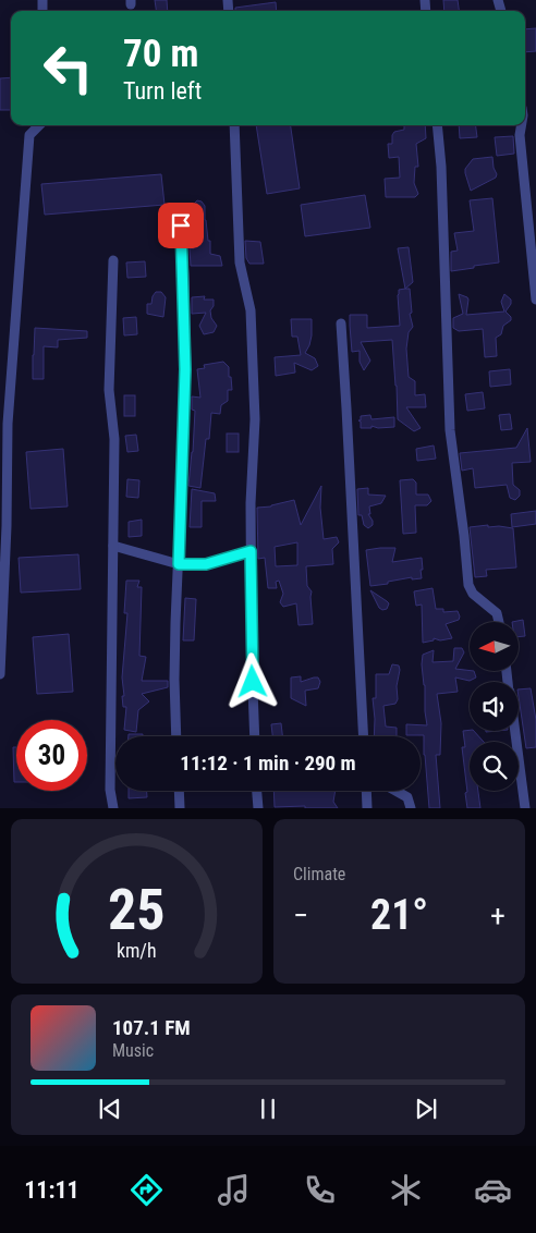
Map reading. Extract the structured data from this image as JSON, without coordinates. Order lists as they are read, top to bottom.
{
  "north": "left",
  "page": {
    "turn": ["70 m", "Turn left"],
    "limit": "30",
    "trip": "11:12 · 1 min · 290 m",
    "tile": "Climate",
    "heat": ["−", "21°", "+"],
    "song": ["107.1 FM", "Music"],
    "tabs": "11:11",
    "gauge": ["25", "km/h"]
  }
}
